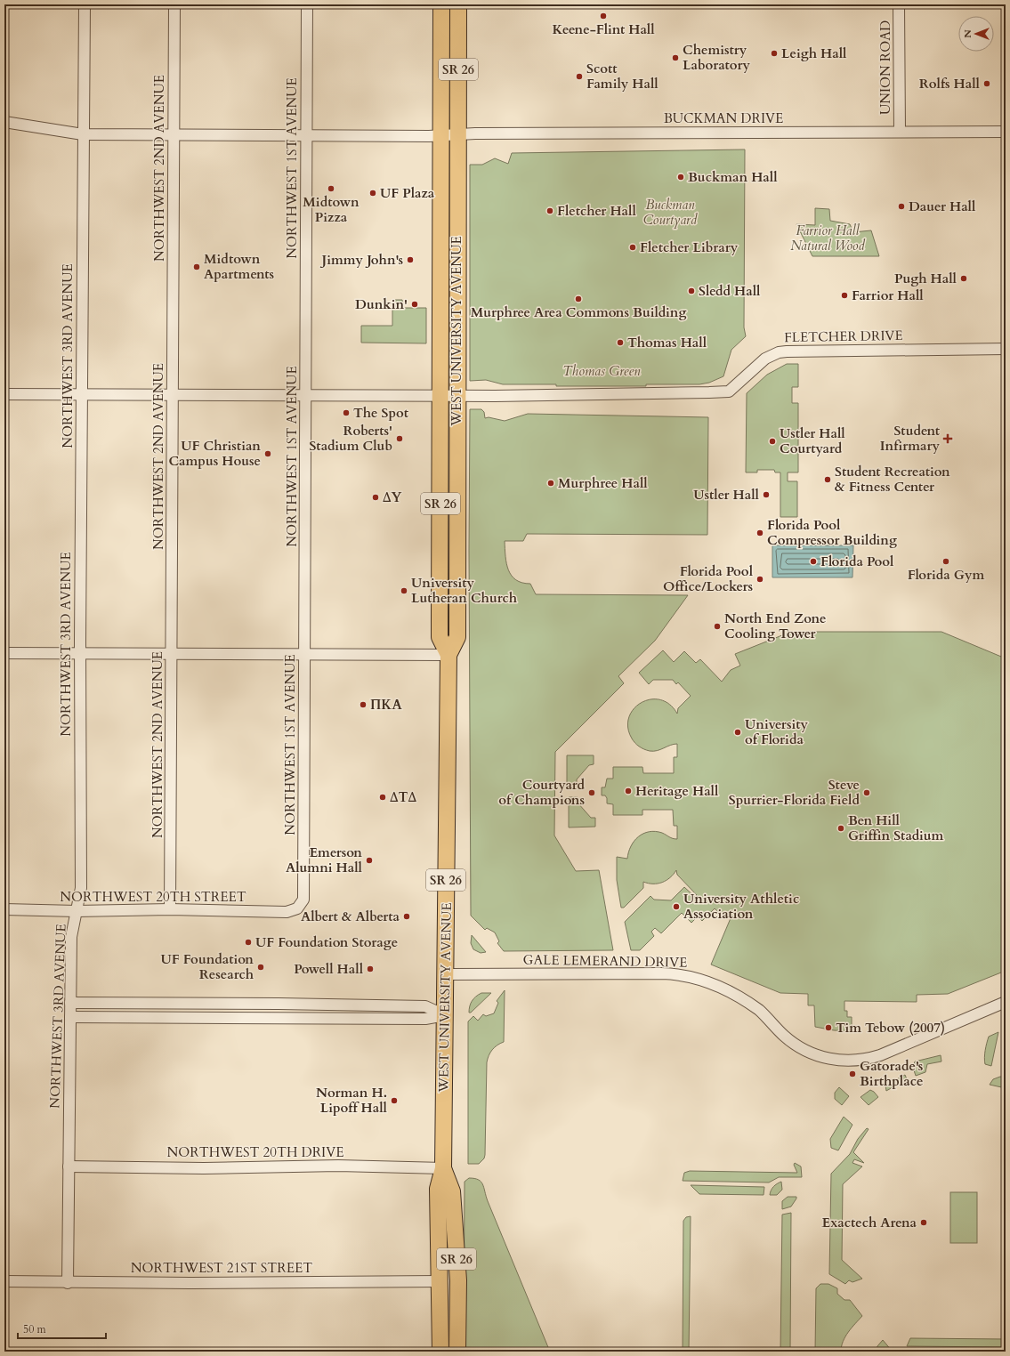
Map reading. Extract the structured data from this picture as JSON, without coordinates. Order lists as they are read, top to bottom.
{
  "streets": {
    "main road": ["SR 26", "WEST UNIVERSITY AVENUE"],
    "street": [
      "UNION ROAD",
      "BUCKMAN DRIVE",
      "NORTHWEST 2ND AVENUE",
      "NORTHWEST 1ST AVENUE",
      "FLETCHER DRIVE",
      "NORTHWEST 3RD AVENUE",
      "NORTHWEST 20TH STREET",
      "GALE LEMERAND DRIVE",
      "NORTHWEST 20TH DRIVE",
      "NORTHWEST 21ST STREET"
    ]
  },
  "crossings": [
    ["UNION ROAD", "BUCKMAN DRIVE"],
    ["BUCKMAN DRIVE", "NORTHWEST 2ND AVENUE"],
    ["BUCKMAN DRIVE", "NORTHWEST 1ST AVENUE"],
    ["BUCKMAN DRIVE", "WEST UNIVERSITY AVENUE"],
    ["BUCKMAN DRIVE", "NORTHWEST 3RD AVENUE"],
    ["NORTHWEST 2ND AVENUE", "FLETCHER DRIVE"],
    ["NORTHWEST 2ND AVENUE", "NORTHWEST 20TH STREET"],
    ["NORTHWEST 1ST AVENUE", "FLETCHER DRIVE"],
    ["NORTHWEST 1ST AVENUE", "NORTHWEST 20TH STREET"],
    ["WEST UNIVERSITY AVENUE", "FLETCHER DRIVE"],
    ["WEST UNIVERSITY AVENUE", "GALE LEMERAND DRIVE"],
    ["WEST UNIVERSITY AVENUE", "NORTHWEST 20TH DRIVE"],
    ["WEST UNIVERSITY AVENUE", "NORTHWEST 21ST STREET"],
    ["FLETCHER DRIVE", "NORTHWEST 3RD AVENUE"],
    ["NORTHWEST 3RD AVENUE", "NORTHWEST 20TH STREET"],
    ["NORTHWEST 3RD AVENUE", "NORTHWEST 20TH DRIVE"],
    ["NORTHWEST 3RD AVENUE", "NORTHWEST 21ST STREET"]
  ],
  "parks": ["Buckman Courtyard", "Farrior Hall Natural Wood", "Thomas Green"],
  "places": {
    "other": [
      "Keene-Flint Hall",
      "Leigh Hall",
      "Chemistry Laboratory",
      "Scott Family Hall",
      "Rolfs Hall",
      "Buckman Hall",
      "Midtown Pizza",
      "UF Plaza",
      "Dauer Hall",
      "Fletcher Hall",
      "Fletcher Library",
      "Jimmy John's",
      "Midtown Apartments",
      "Pugh Hall",
      "Sledd Hall",
      "Farrior Hall",
      "Murphree Area Commons Building",
      "Dunkin'",
      "Thomas Hall",
      "The Spot",
      "Roberts' Stadium Club",
      "Ustler Hall Courtyard",
      "UF Christian Campus House",
      "Student Recreation & Fitness Center",
      "Murphree Hall",
      "Ustler Hall",
      "ΔΥ",
      "Florida Pool Compressor Building",
      "Florida Pool",
      "Florida Gym",
      "Florida Pool Office/Lockers",
      "University Lutheran Church",
      "North End Zone Cooling Tower",
      "ΠΚΑ",
      "University of Florida",
      "Heritage Hall",
      "Courtyard of Champions",
      "Steve Spurrier-Florida Field",
      "ΔΤΔ",
      "Ben Hill Griffin Stadium",
      "Emerson Alumni Hall",
      "University Athletic Association",
      "Albert & Alberta",
      "UF Foundation Storage",
      "UF Foundation Research",
      "Powell Hall",
      "Tim Tebow (2007)",
      "Gatorade's Birthplace",
      "Norman H. Lipoff Hall",
      "Exactech Arena"
    ],
    "health": ["Student Infirmary"]
  },
  "scale_bar": "50 m",
  "north": "left"
}
